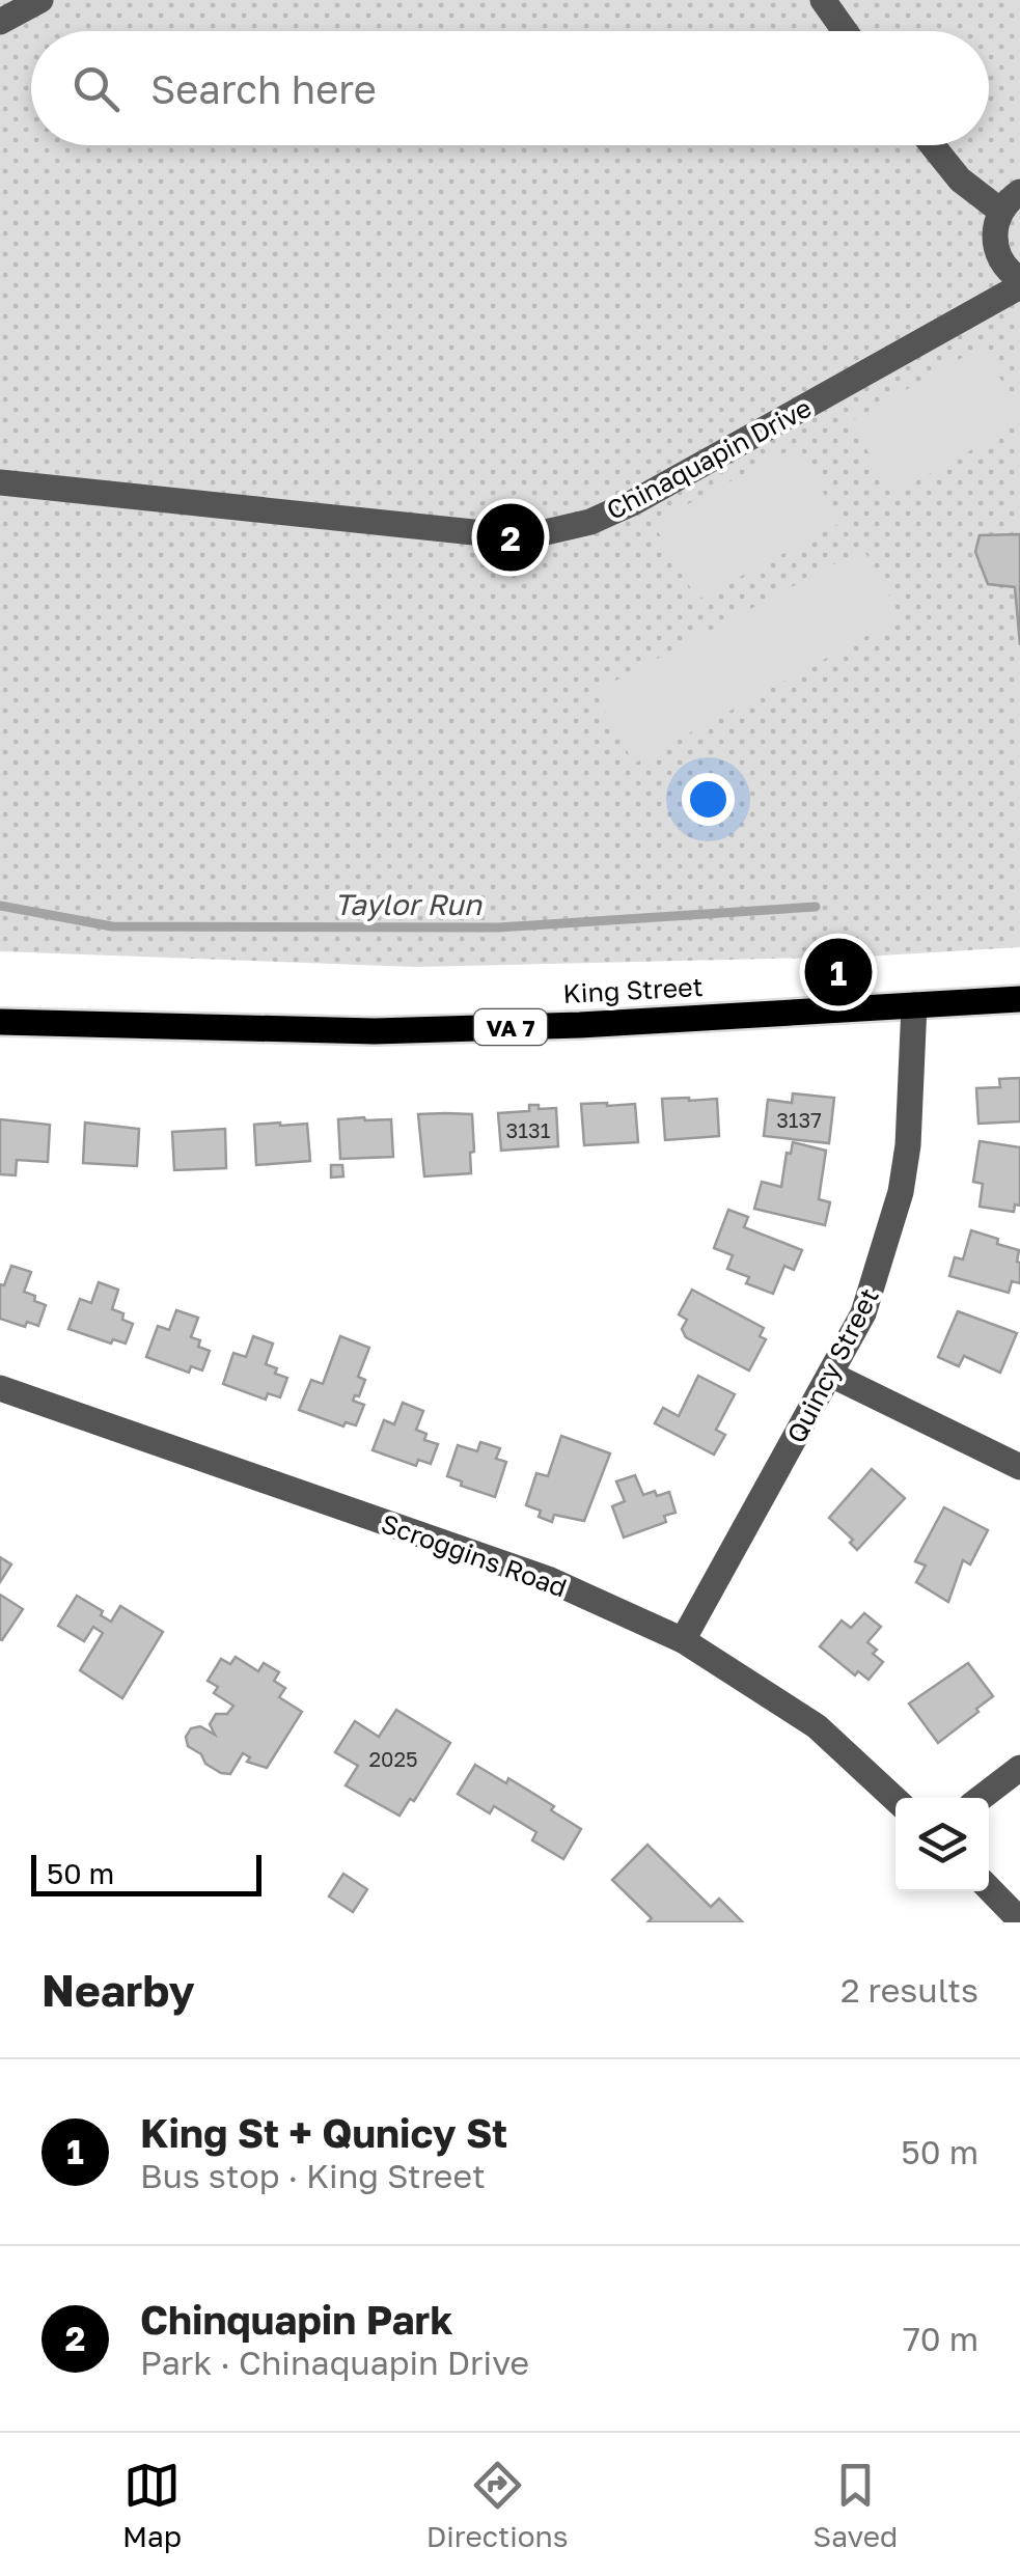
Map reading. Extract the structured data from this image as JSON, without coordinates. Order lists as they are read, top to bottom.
{
  "streets": {
    "main road": ["King Street", "VA 7"],
    "street": ["Chinaquapin Drive", "Quincy Street", "Scroggins Road"]
  },
  "crossings": [
    ["King Street", "Quincy Street"],
    ["Quincy Street", "Scroggins Road"]
  ],
  "water": ["Taylor Run"],
  "house_numbers": ["3137", "3131", "2025"],
  "scale_bar": "50 m",
  "page": {
    "search": "Search here",
    "pins": ["2", "1"],
    "scale": "50 m",
    "heading": ["Nearby", "2 results"],
    "list": [
      {
        "mark": "1",
        "name": "King St + Qunicy St",
        "note": "Bus stop · King Street",
        "value": "50 m"
      },
      {
        "mark": "2",
        "name": "Chinquapin Park",
        "note": "Park · Chinaquapin Drive",
        "value": "70 m"
      }
    ],
    "nav": ["Map", "Directions", "Saved"]
  }
}
